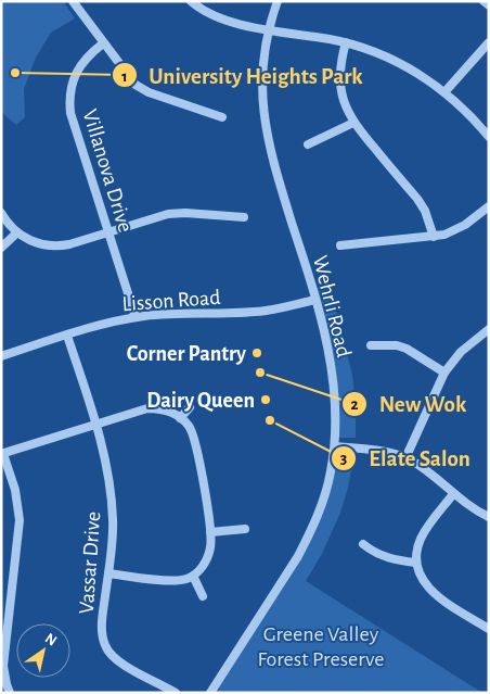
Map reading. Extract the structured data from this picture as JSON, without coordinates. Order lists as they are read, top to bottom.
{
  "streets": {
    "street": [
      "Villanova Drive",
      "Lisson Road",
      "Wehrli Road",
      "Vassar Drive"
    ]
  },
  "crossings": [
    ["Villanova Drive", "Lisson Road"],
    ["Lisson Road", "Wehrli Road"],
    ["Lisson Road", "Vassar Drive"]
  ],
  "parks": ["Greene Valley Forest Preserve"],
  "places": [
    "University Heights Park",
    "Corner Pantry",
    "New Wok",
    "Dairy Queen",
    "Elate Salon"
  ],
  "north": "top right"
}
